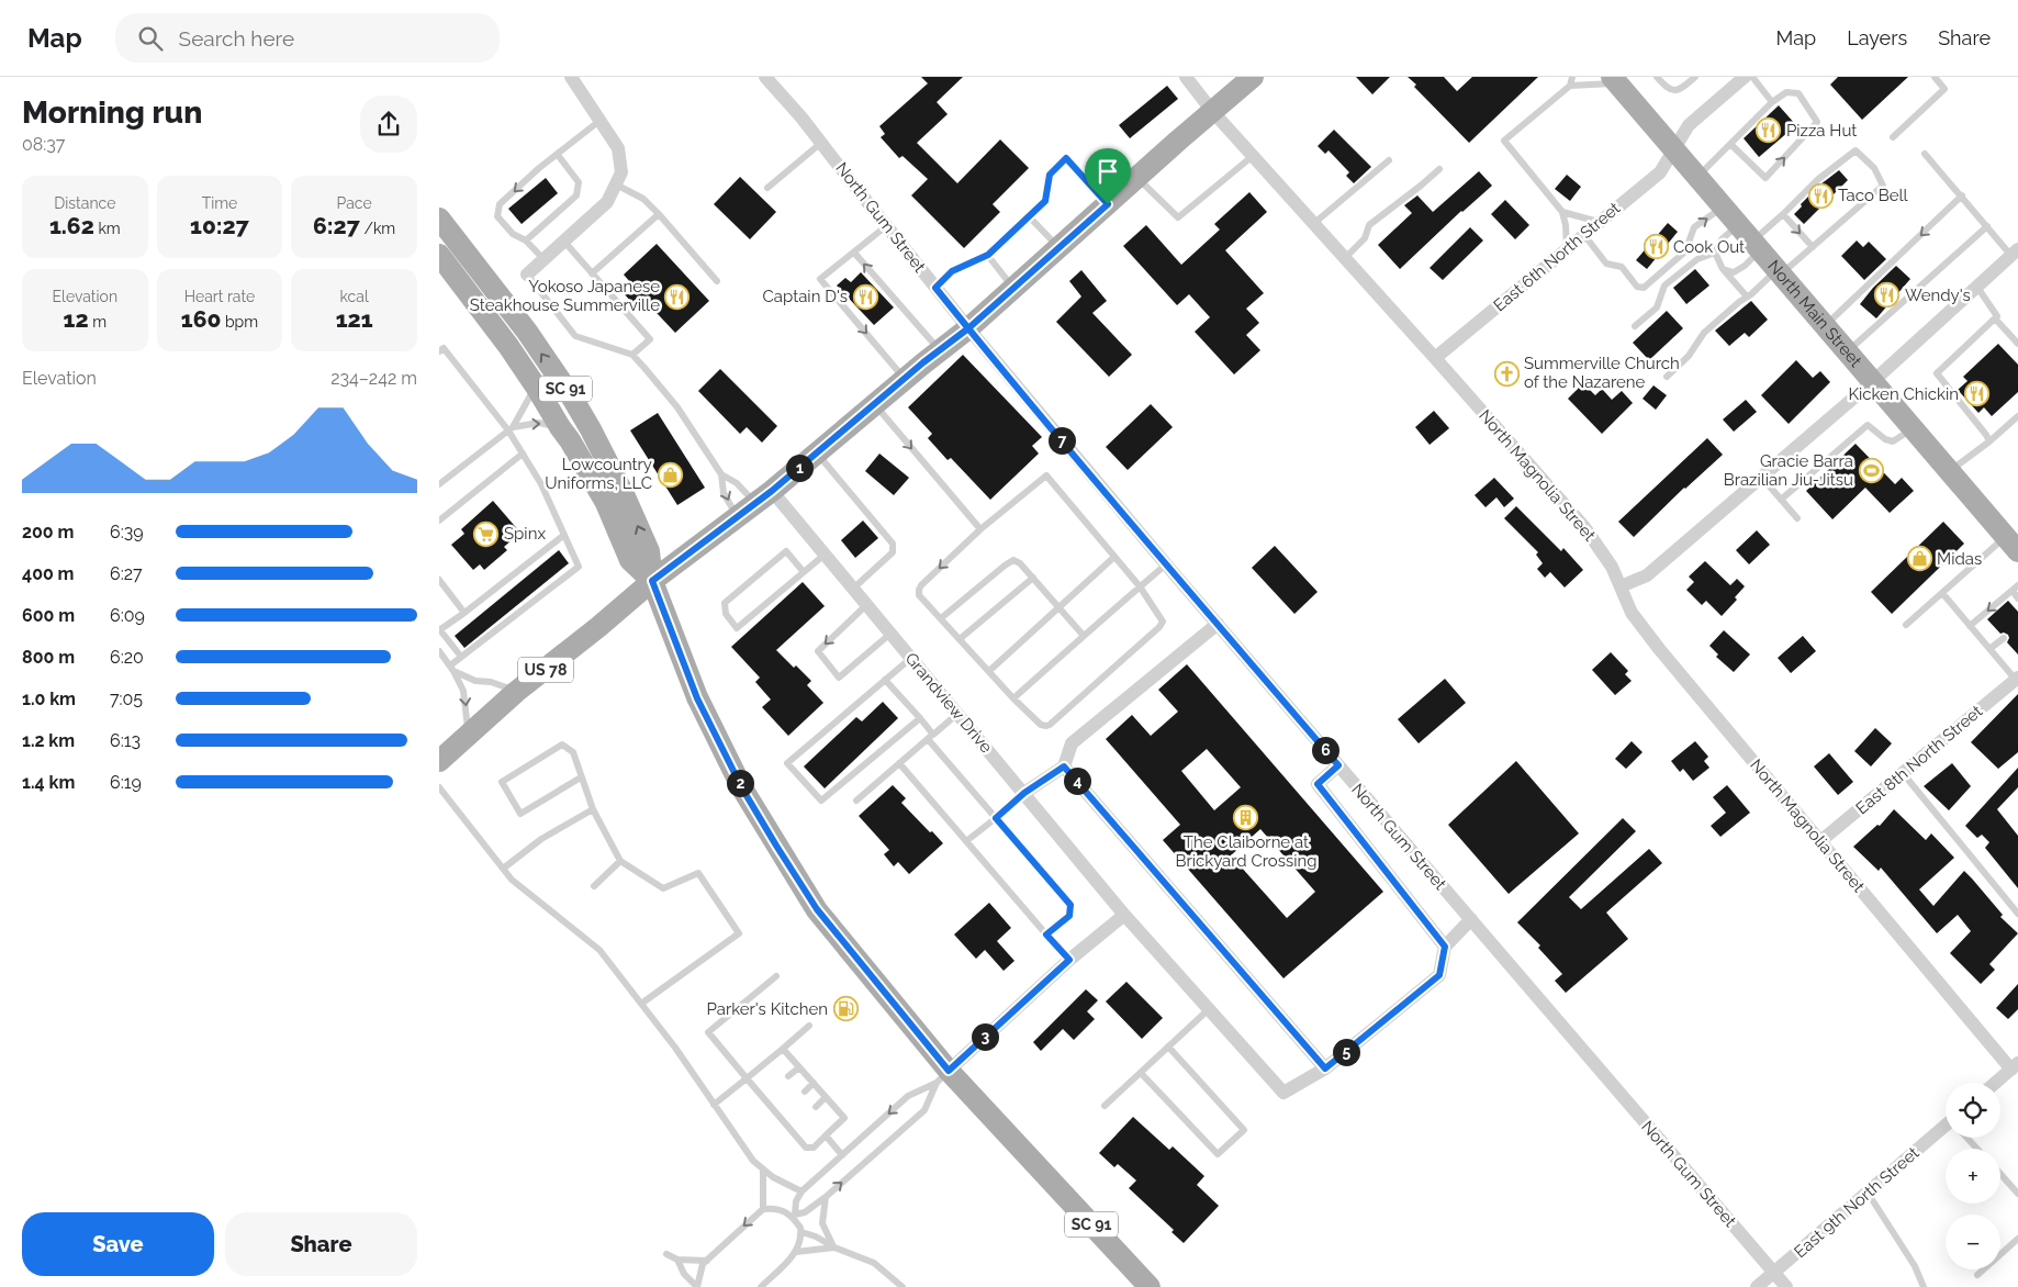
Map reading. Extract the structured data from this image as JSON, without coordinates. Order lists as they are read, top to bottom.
{
  "streets": {
    "main road": ["North Main Street", "SC 91", "US 78"],
    "street": [
      "North Gum Street",
      "East 6th North Street",
      "North Magnolia Street",
      "Grandview Drive",
      "East 8th North Street",
      "East 9th North Street"
    ]
  },
  "crossings": [
    ["North Gum Street", "US 78"],
    ["North Gum Street", "East 9th North Street"],
    ["East 6th North Street", "North Main Street"],
    ["East 6th North Street", "North Magnolia Street"],
    ["SC 91", "US 78"],
    ["North Magnolia Street", "US 78"],
    ["North Magnolia Street", "East 8th North Street"],
    ["US 78", "Grandview Drive"]
  ],
  "places": {
    "restaurant": [
      "Pizza Hut",
      "Taco Bell",
      "Cook Out",
      "Wendy's",
      "Yokoso Japanese Steakhouse Summerville",
      "Captain D's",
      "Kicken Chickin"
    ],
    "church": ["Summerville Church of the Nazarene"],
    "sports": ["Gracie Barra Brazilian Jiu-Jitsu"],
    "shop": ["Lowcountry Uniforms, LLC", "Midas"],
    "supermarket": ["Spinx"],
    "building": ["The Claiborne at Brickyard Crossing"],
    "fuel station": ["Parker's Kitchen"]
  },
  "page": {
    "header": "Map",
    "search": "Search here",
    "nav": ["Map", "Layers", "Share"],
    "heading": ["Morning run", "08:37"],
    "stats": [
      ["Distance", "1.62 km"],
      ["Time", "10:27"],
      ["Pace", "6:27 /km"],
      ["Elevation", "12 m"],
      ["Heart rate", "160 bpm"],
      ["kcal", "121"]
    ],
    "chart": ["Elevation", "234–242 m"],
    "pins": [
      "7",
      "1",
      "6",
      "4",
      "2",
      "3",
      "5"
    ],
    "list": [
      {
        "name": "200 m",
        "note": "6:39"
      },
      {
        "name": "400 m",
        "note": "6:27"
      },
      {
        "name": "600 m",
        "note": "6:09"
      },
      {
        "name": "800 m",
        "note": "6:20"
      },
      {
        "name": "1.0 km",
        "note": "7:05"
      },
      {
        "name": "1.2 km",
        "note": "6:13"
      },
      {
        "name": "1.4 km",
        "note": "6:19"
      }
    ],
    "map_buttons": ["+", "−"],
    "buttons": ["Save", "Share"]
  }
}
